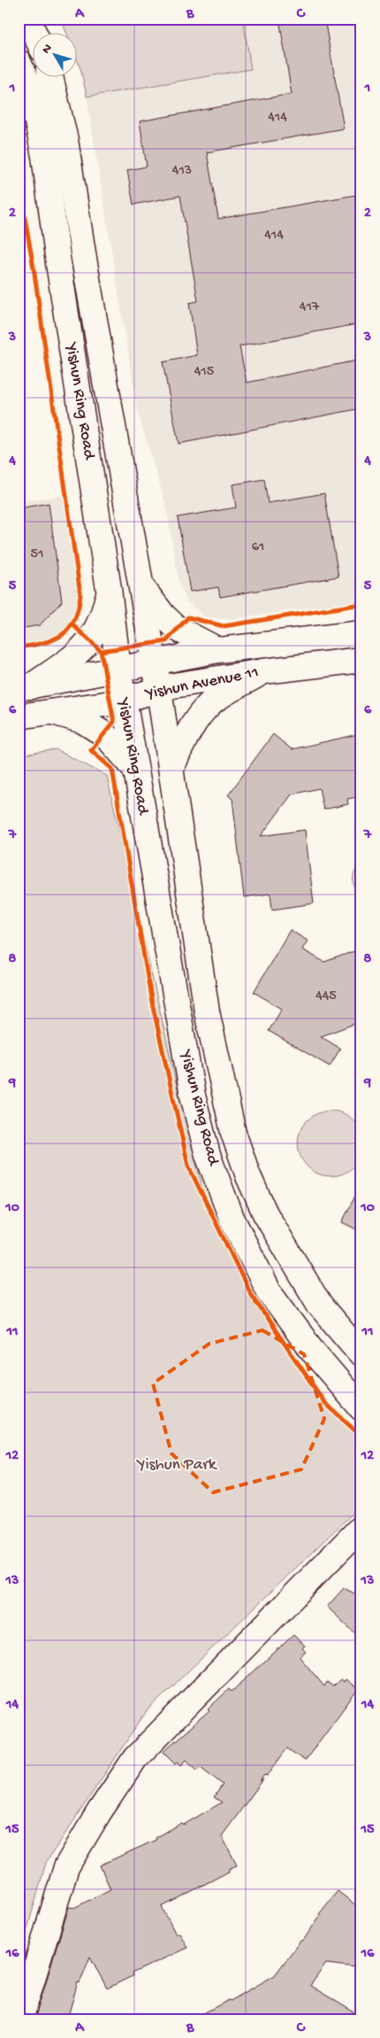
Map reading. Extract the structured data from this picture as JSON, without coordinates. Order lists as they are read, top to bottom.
{
  "streets": {
    "main road": ["Yishun Ring Road", "Yishun Avenue 11"]
  },
  "crossings": [
    ["Yishun Ring Road", "Yishun Avenue 11"]
  ],
  "parks": ["Yishun Park"],
  "house_numbers": [
    "414",
    "413",
    "414",
    "417",
    "415",
    "61",
    "51",
    "445"
  ],
  "north": "top left",
  "grid": {
    "columns": ["A", "B", "C"],
    "rows": [
      "1",
      "2",
      "3",
      "4",
      "5",
      "6",
      "7",
      "8",
      "9",
      "10",
      "11",
      "12",
      "13",
      "14",
      "15",
      "16"
    ]
  }
}
